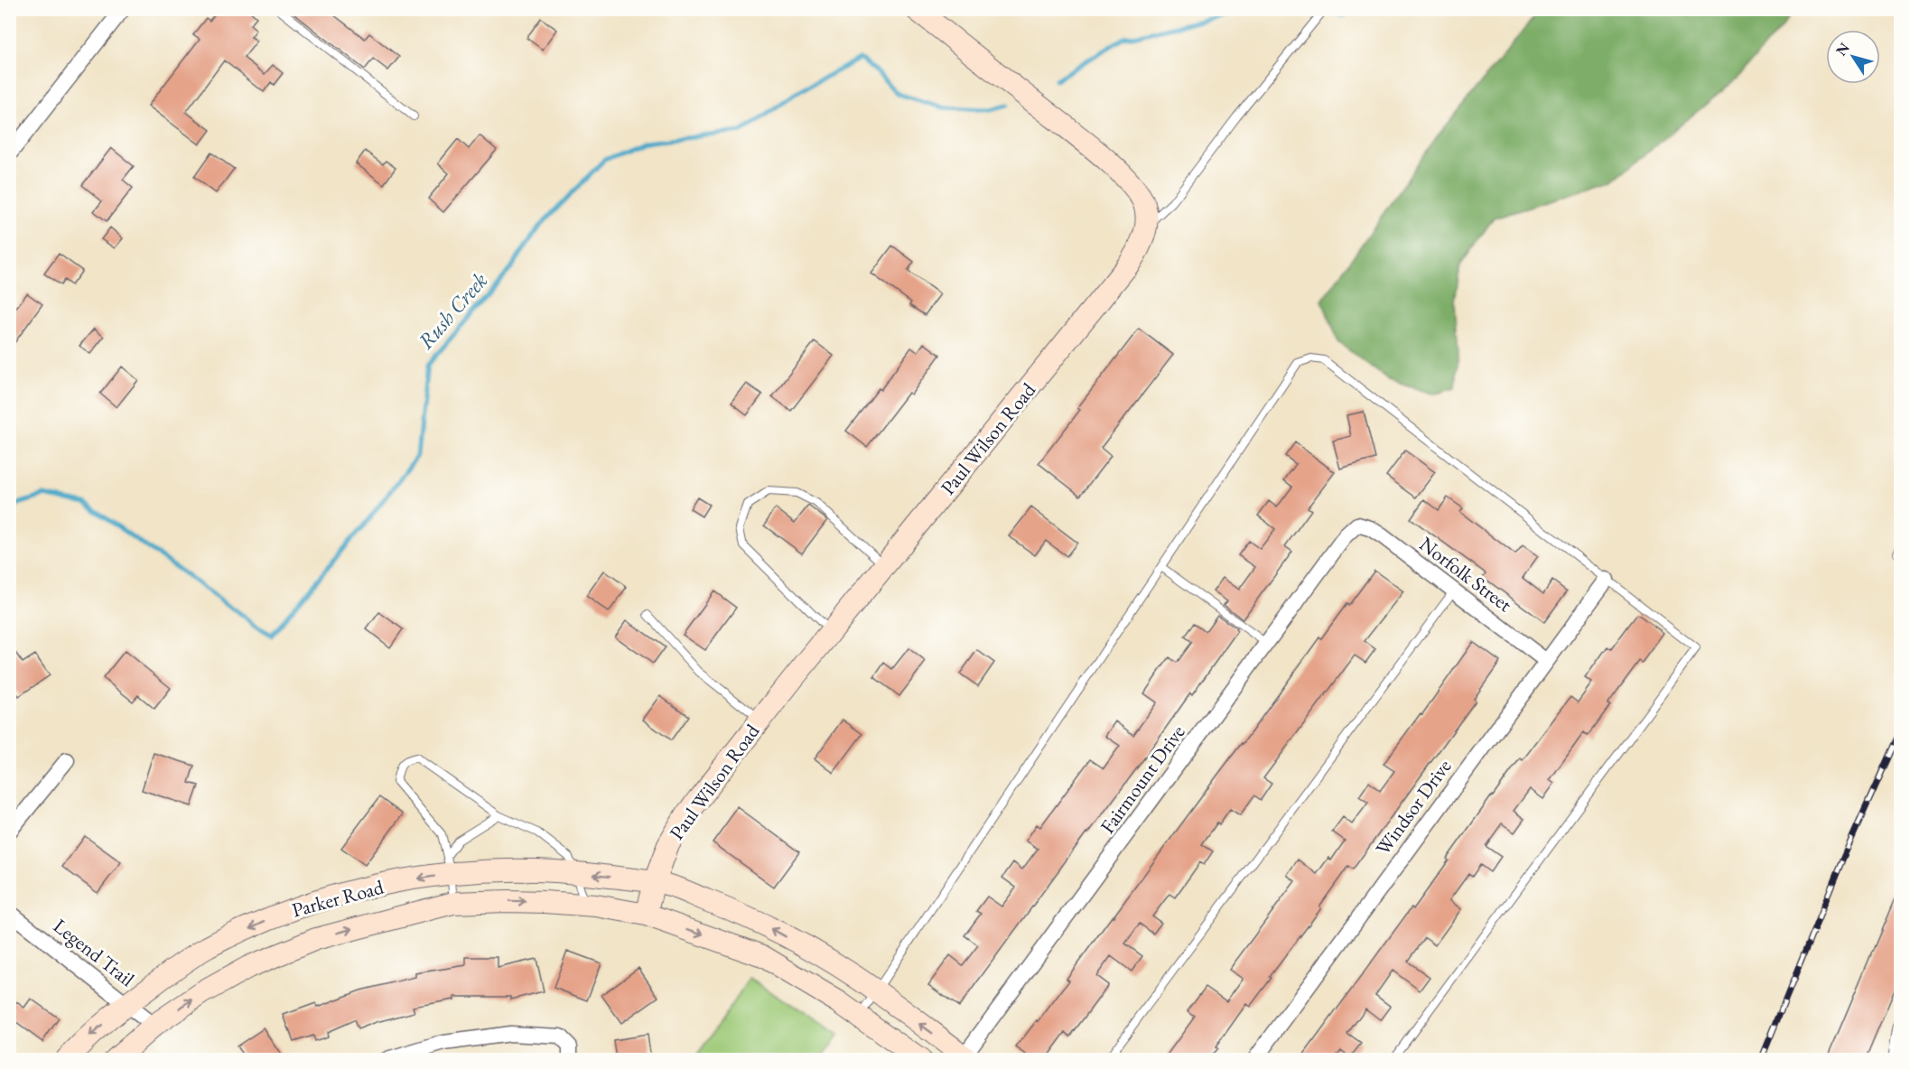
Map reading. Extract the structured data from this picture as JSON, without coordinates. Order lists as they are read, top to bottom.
{
  "streets": {
    "main road": ["Paul Wilson Road", "Parker Road"],
    "street": [
      "Norfolk Street",
      "Fairmount Drive",
      "Windsor Drive",
      "Legend Trail"
    ]
  },
  "crossings": [
    ["Paul Wilson Road", "Parker Road"],
    ["Norfolk Street", "Fairmount Drive"],
    ["Norfolk Street", "Windsor Drive"],
    ["Fairmount Drive", "Parker Road"],
    ["Parker Road", "Legend Trail"]
  ],
  "water": ["Rush Creek"],
  "north": "top left"
}
